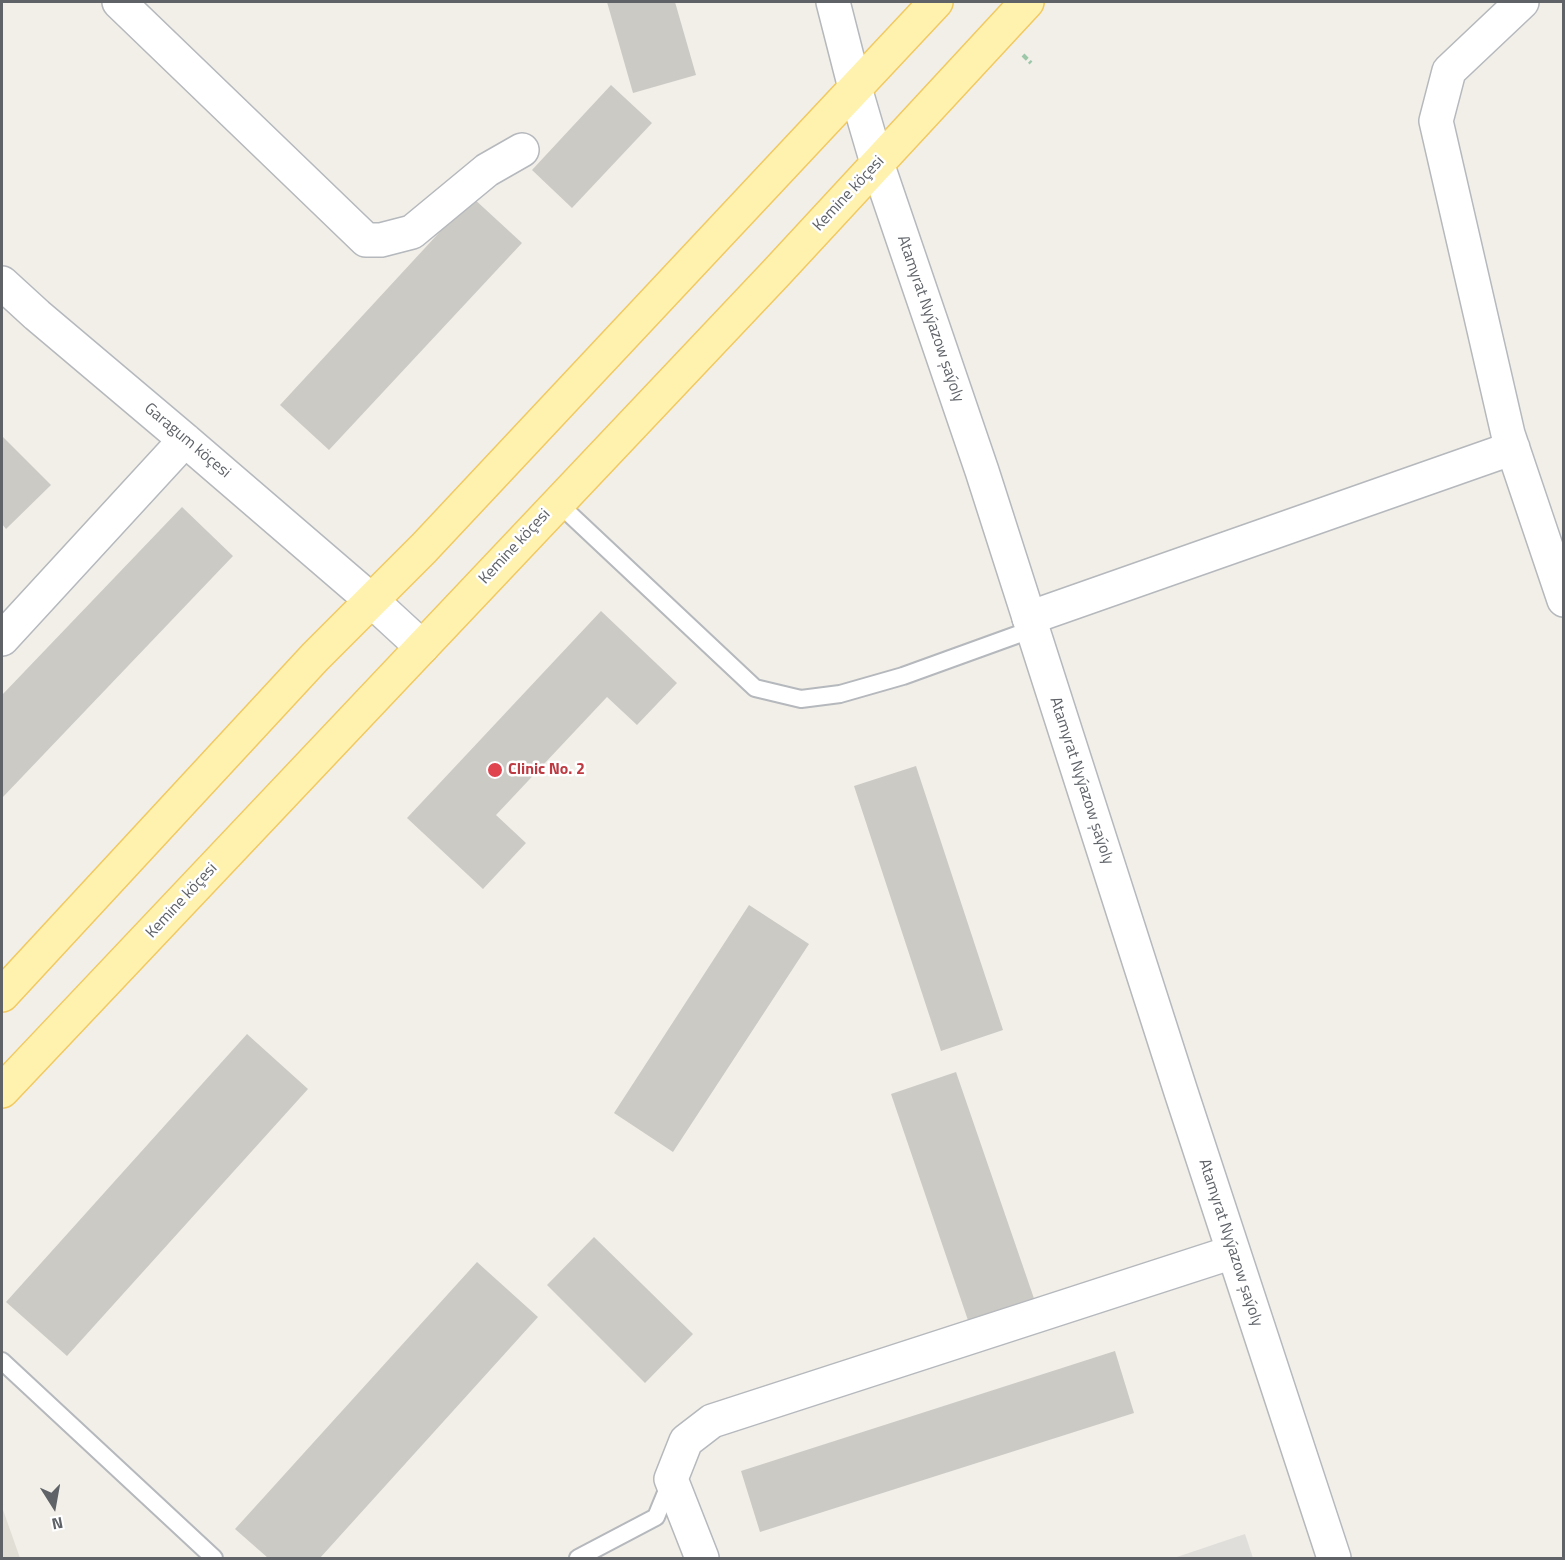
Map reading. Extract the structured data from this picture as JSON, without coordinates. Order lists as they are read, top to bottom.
{
  "streets": {
    "main road": ["Kemine köçesi"],
    "street": ["Atamyrat Nyýazow şaýoly", "Garagum köçesi"]
  },
  "crossings": [
    ["Kemine köçesi", "Atamyrat Nyýazow şaýoly"],
    ["Kemine köçesi", "Garagum köçesi"]
  ],
  "places": ["Clinic No. 2"],
  "north": "bottom"
}
